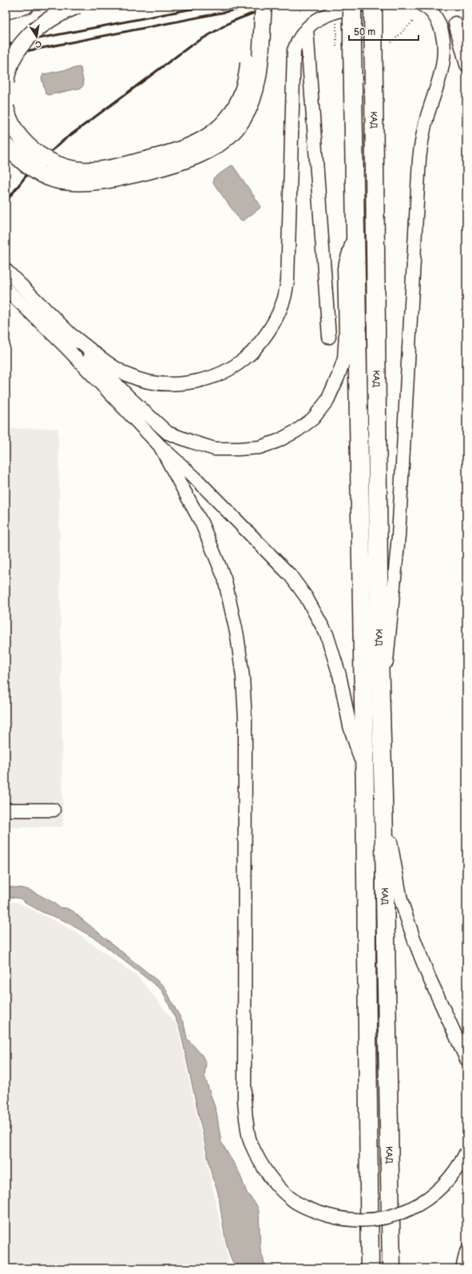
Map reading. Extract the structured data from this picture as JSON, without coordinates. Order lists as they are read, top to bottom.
{
  "streets": {
    "highway": ["КАД"]
  },
  "scale_bar": "50 m",
  "north": "bottom"
}
